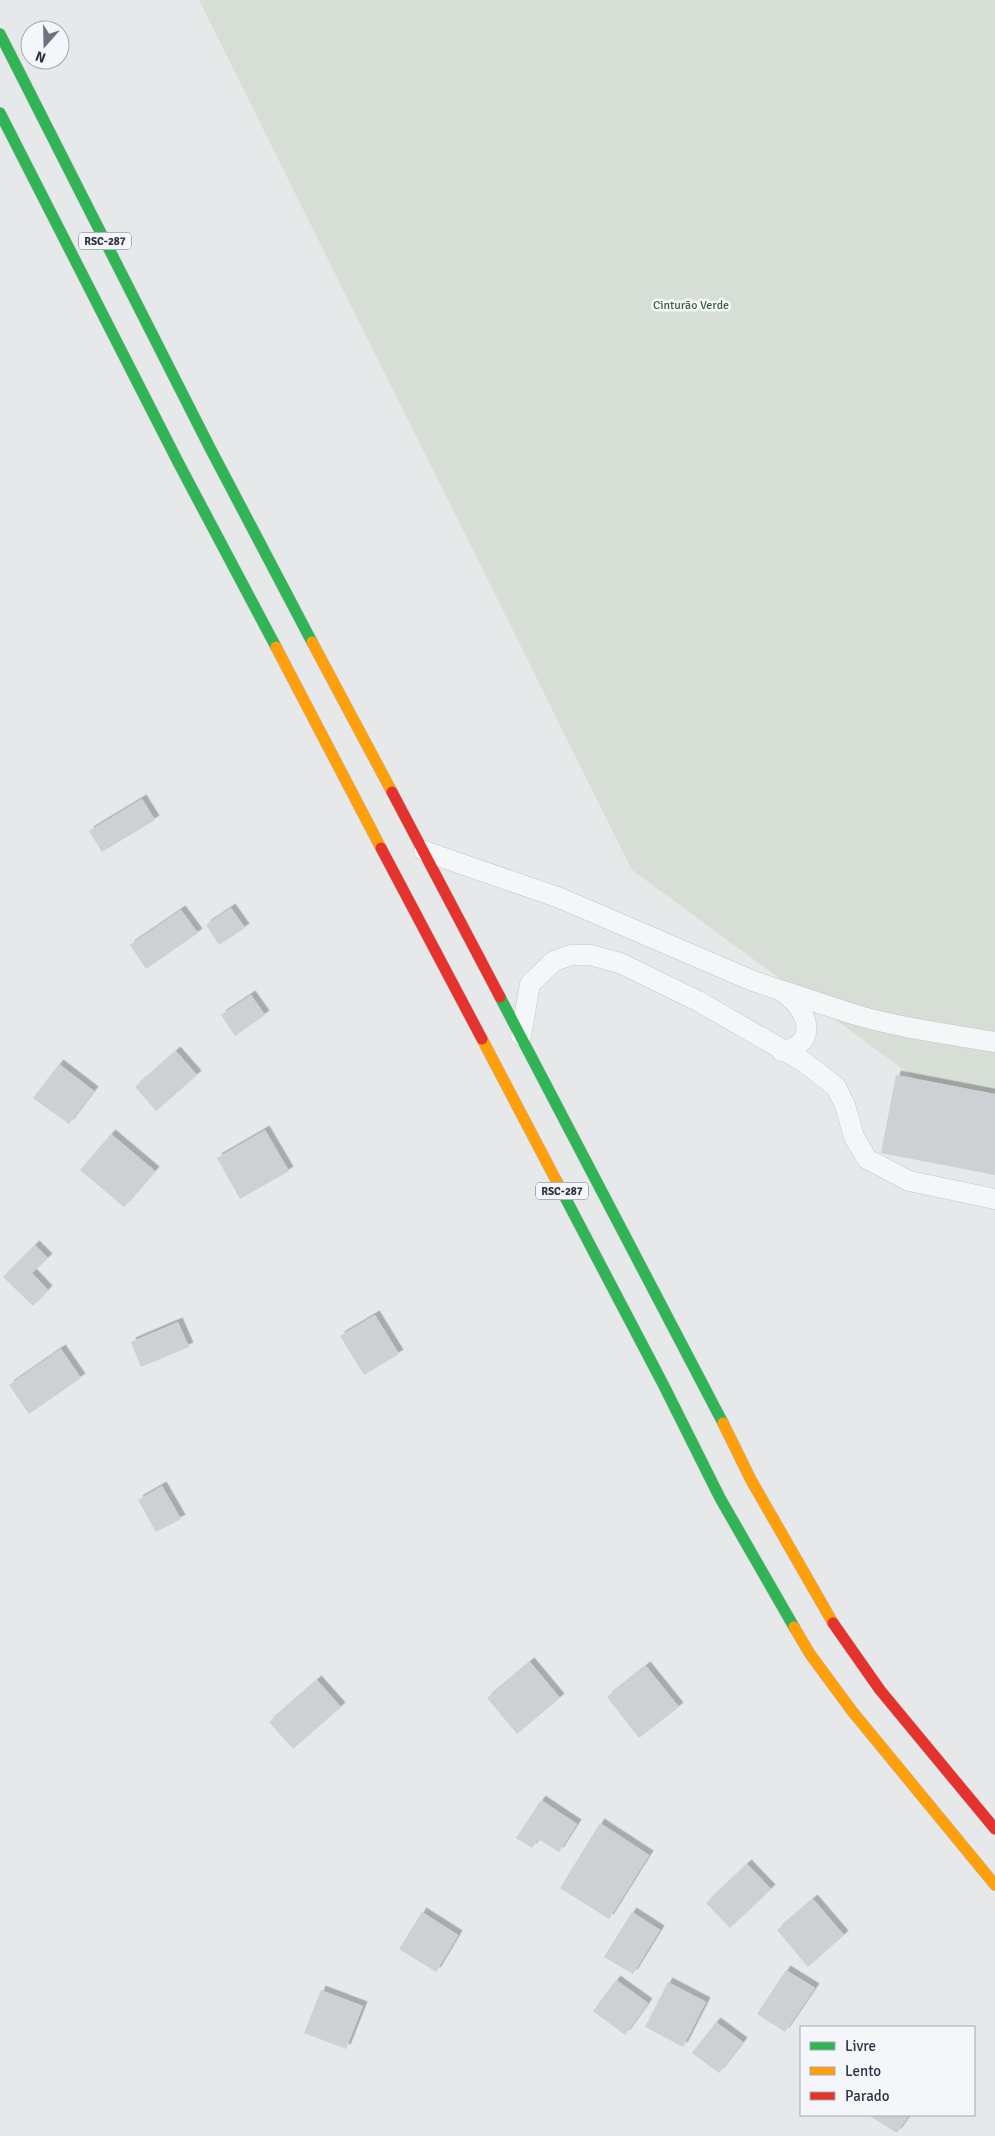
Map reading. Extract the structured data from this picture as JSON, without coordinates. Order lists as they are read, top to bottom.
{
  "streets": {
    "highway": ["RSC-287"]
  },
  "parks": ["Cinturão Verde"],
  "legend": ["Livre", "Lento", "Parado"],
  "north": "bottom"
}
